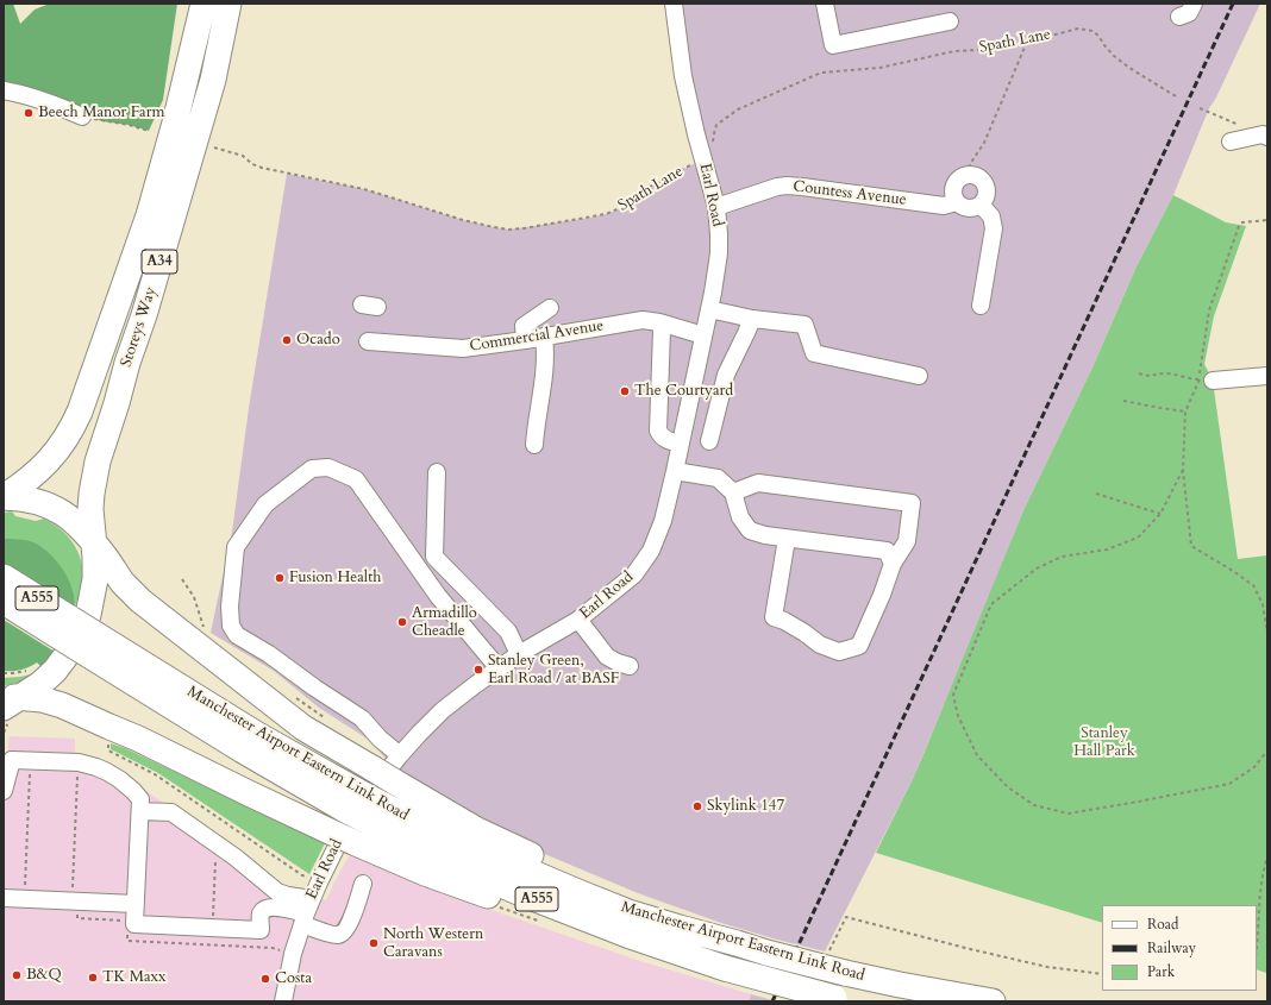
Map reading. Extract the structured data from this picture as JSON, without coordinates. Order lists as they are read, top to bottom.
{
  "streets": {
    "highway": [
      "A34",
      "Storeys Way",
      "A555",
      "Manchester Airport Eastern Link Road"
    ],
    "street": ["Countess Avenue", "Earl Road", "Commercial Avenue"],
    "path": ["Spath Lane"]
  },
  "crossings": [
    ["Spath Lane", "Earl Road"],
    ["Countess Avenue", "Earl Road"],
    ["Earl Road", "Commercial Avenue"],
    ["A34", "Storeys Way"]
  ],
  "parks": ["Stanley Hall Park"],
  "places": [
    "Beech Manor Farm",
    "Ocado",
    "The Courtyard",
    "Fusion Health",
    "Armadillo Cheadle",
    "Stanley Green, Earl Road / at BASF",
    "Skylink 147",
    "North Western Caravans",
    "B&Q",
    "TK Maxx",
    "Costa"
  ],
  "legend": ["Road", "Railway", "Park"]
}
